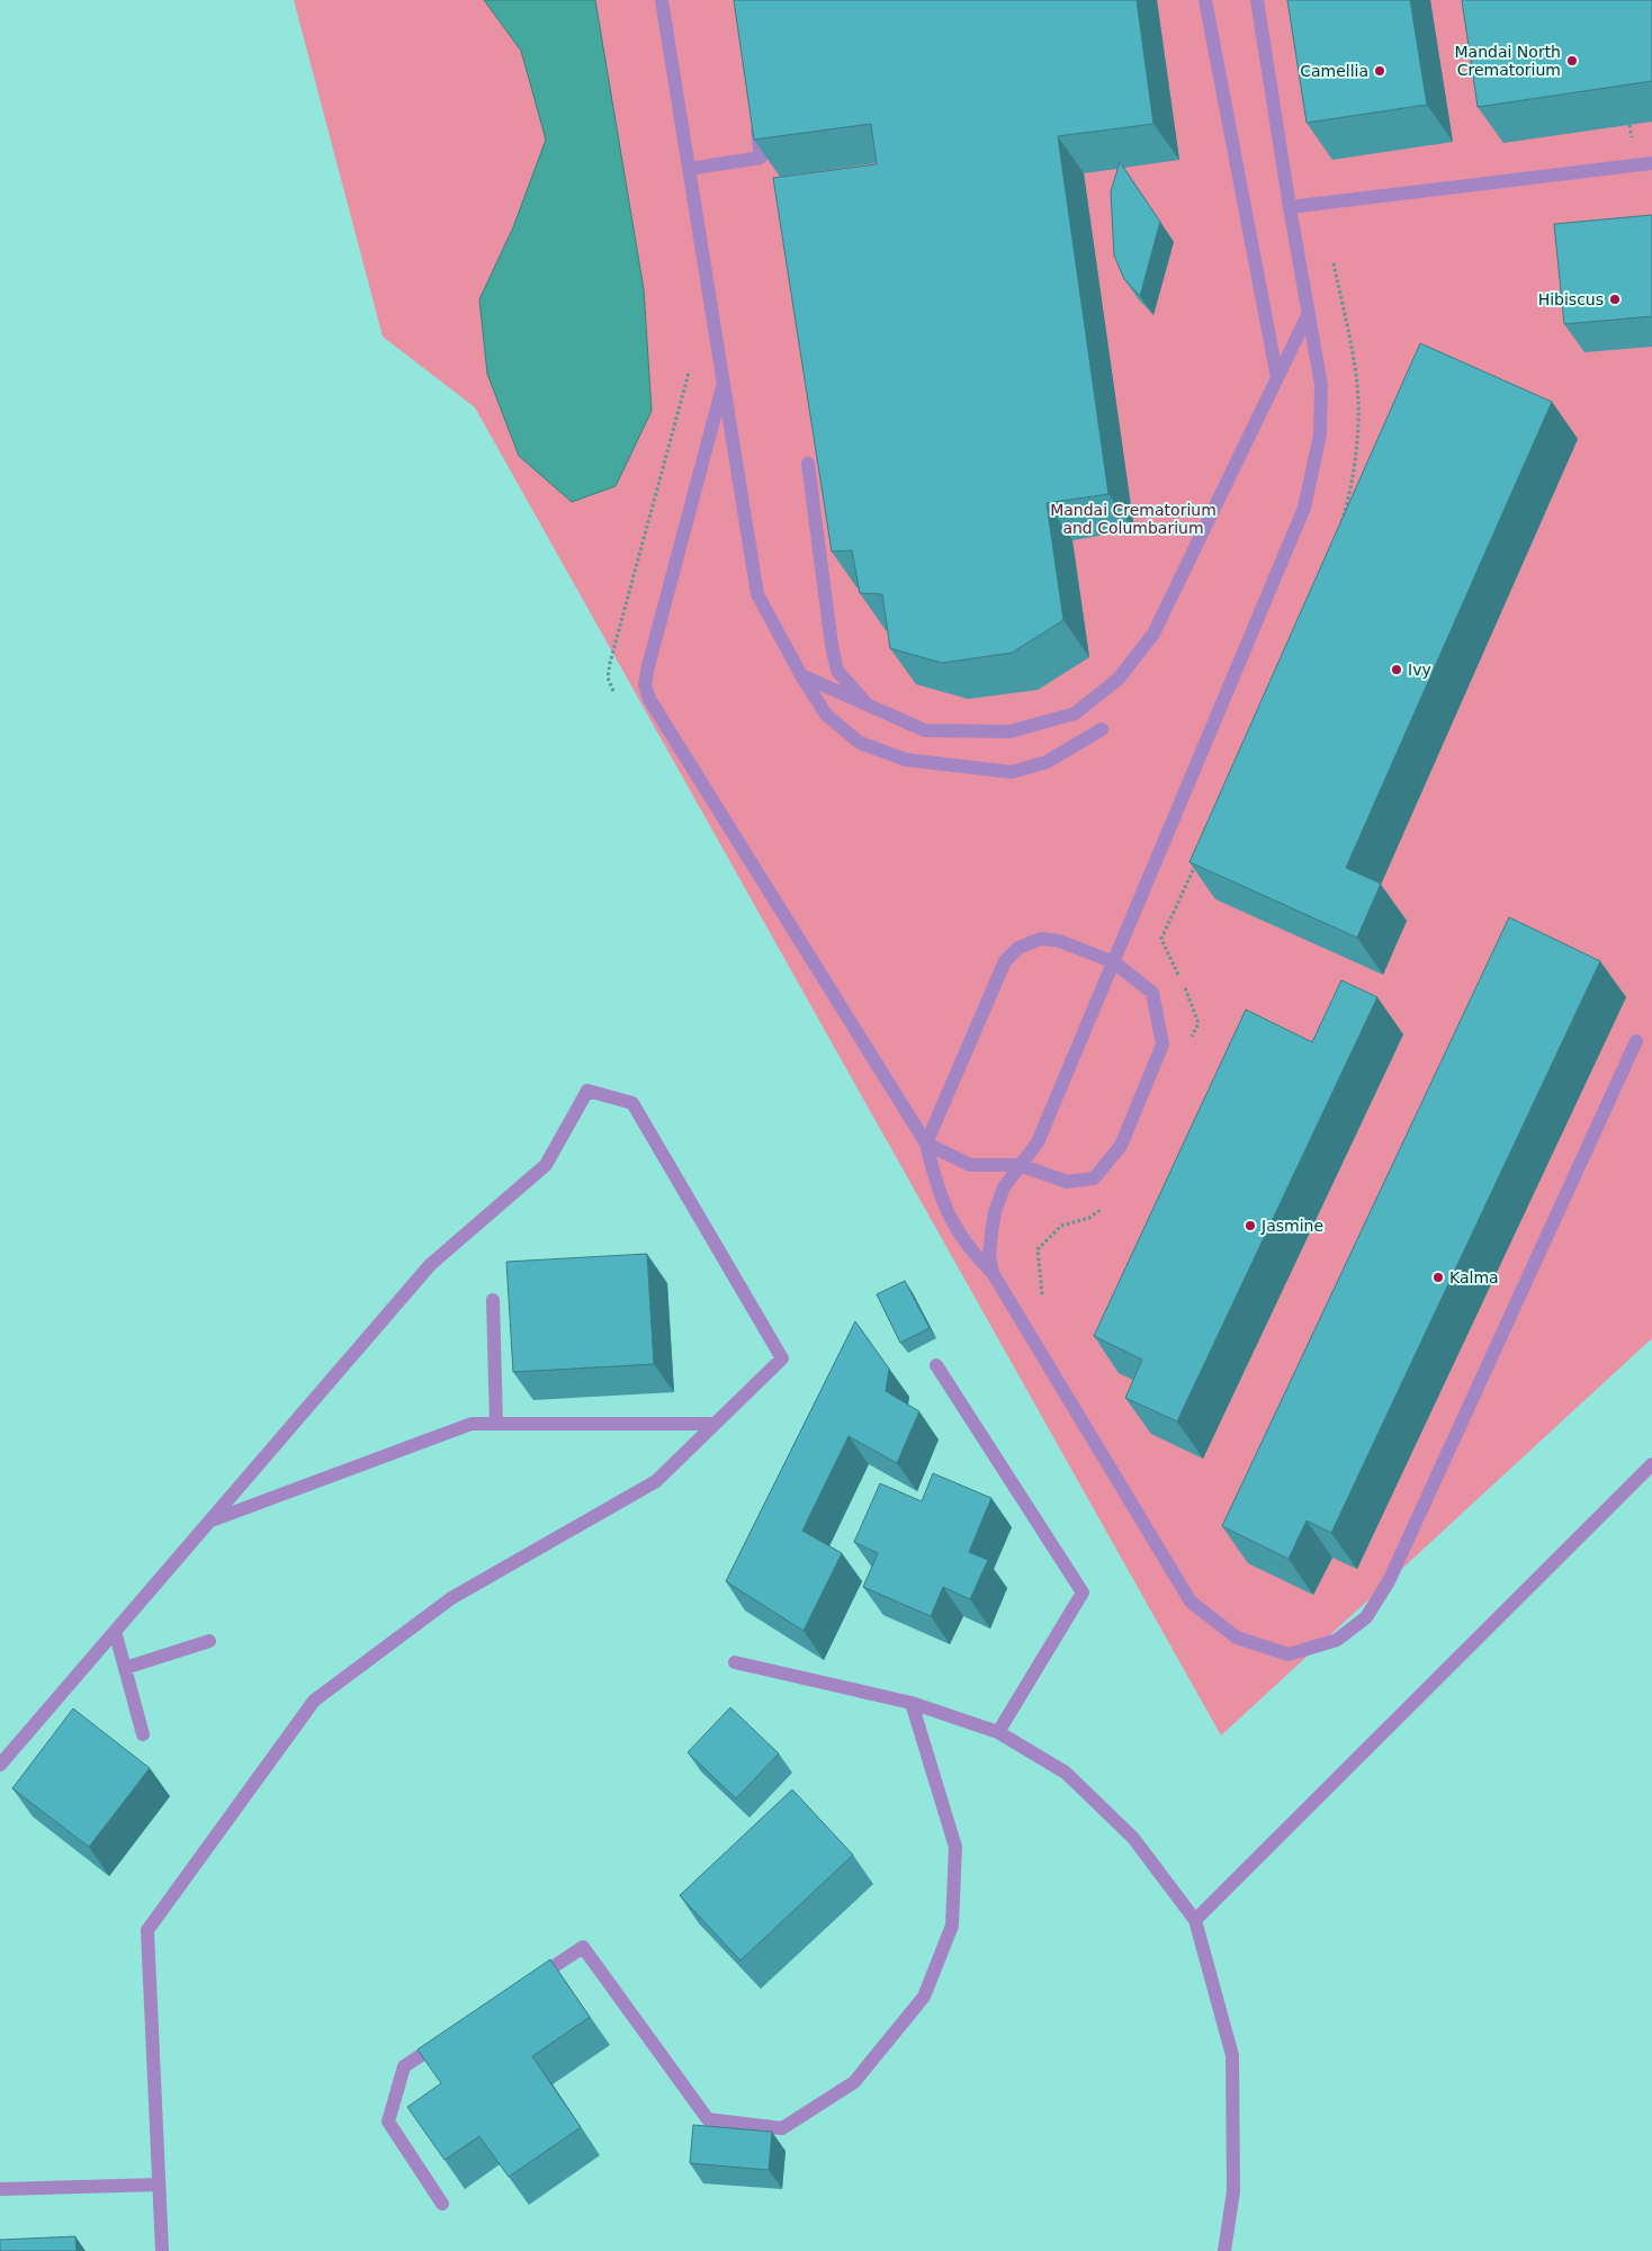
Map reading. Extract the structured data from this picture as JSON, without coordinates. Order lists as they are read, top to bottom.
{
  "parks": ["Mandai Crematorium and Columbarium"],
  "places": [
    "Mandai North Crematorium",
    "Camellia",
    "Hibiscus",
    "Ivy",
    "Jasmine",
    "Kalma"
  ]
}
